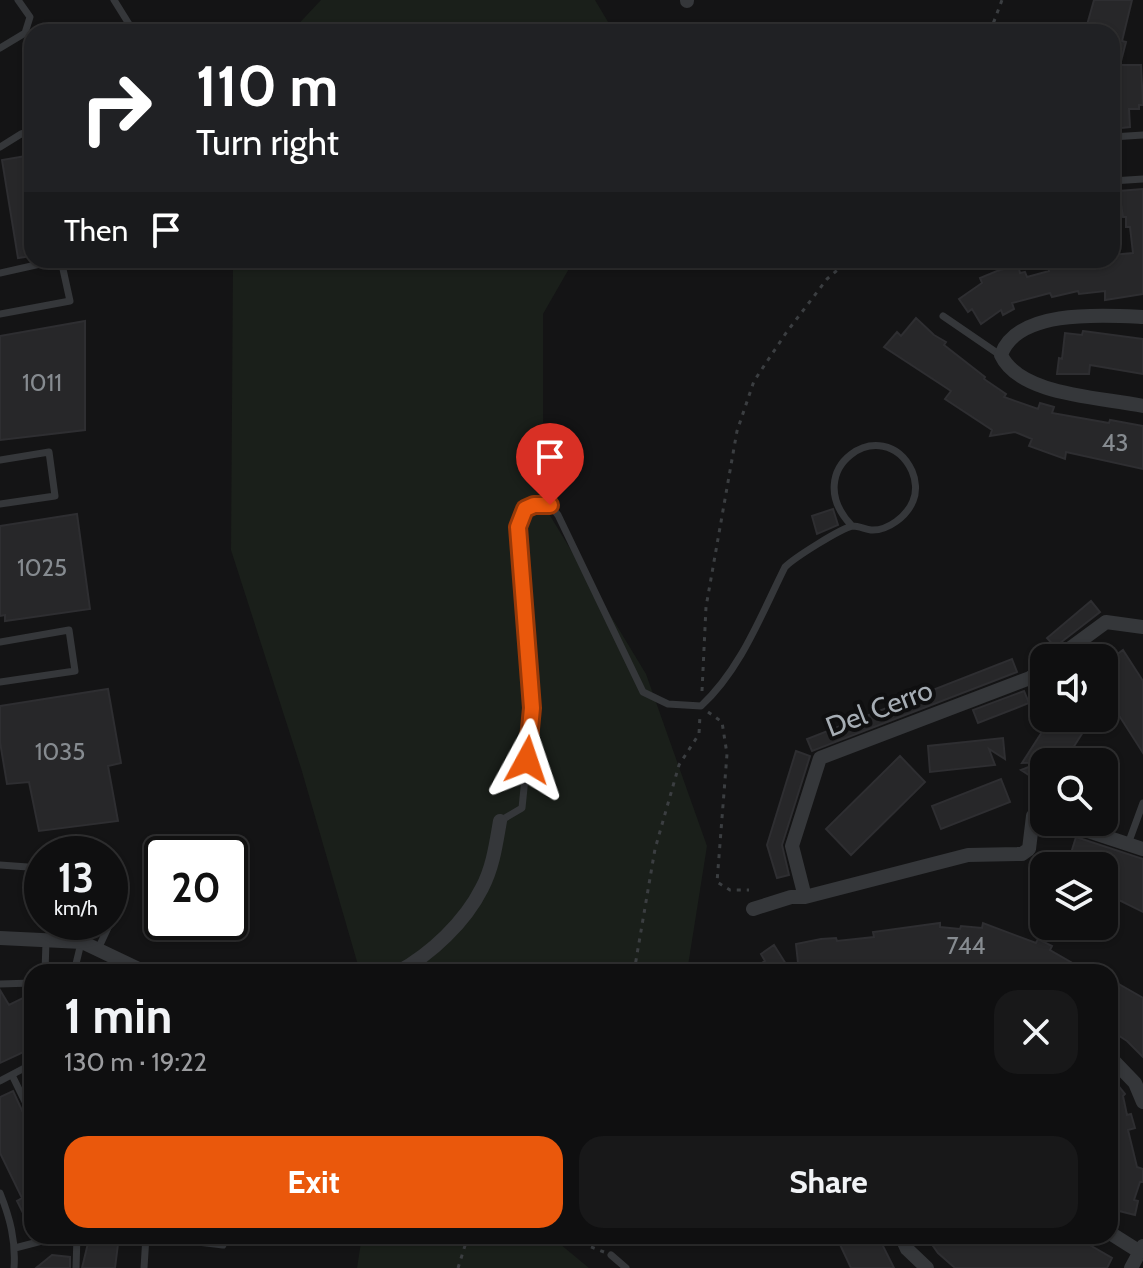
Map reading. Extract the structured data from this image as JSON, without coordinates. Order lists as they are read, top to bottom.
{
  "streets": {
    "street": ["Del Cerro"]
  },
  "house_numbers": [
    "1011",
    "43",
    "1025",
    "1035",
    "744"
  ],
  "page": {
    "turn": ["110 m", "Turn right"],
    "then": "Then",
    "speed": "13 km/h",
    "limit": "20",
    "heading": ["1 min", "130 m · 19:22"],
    "buttons": ["Exit", "Share"]
  }
}
